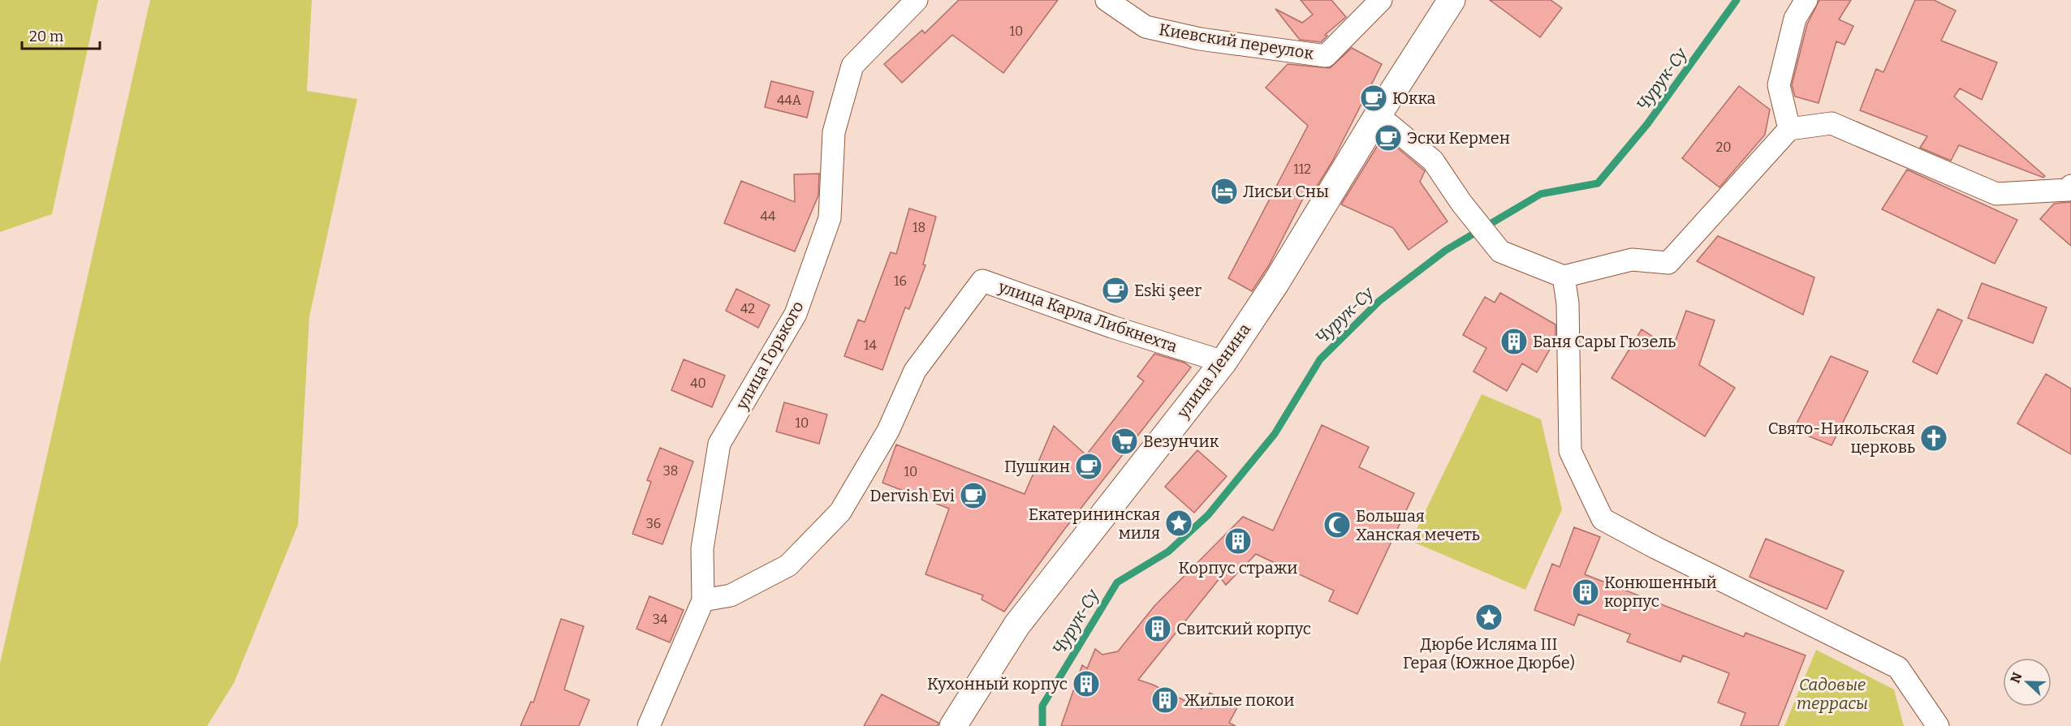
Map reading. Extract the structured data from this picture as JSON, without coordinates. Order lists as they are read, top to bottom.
{
  "streets": {
    "main road": ["улица Ленина"],
    "street": ["Киевский переулок", "улица Карла Либкнехта", "улица Горького"]
  },
  "crossings": [
    ["улица Карла Либкнехта", "улица Горького"],
    ["улица Карла Либкнехта", "улица Ленина"]
  ],
  "water": ["Чурук-Су"],
  "parks": ["Садовые террасы"],
  "places": {
    "cafe": [
      "Юкка",
      "Эски Кермен",
      "Eski şeer",
      "Пушкин",
      "Dervish Evi"
    ],
    "hotel": ["Лисьи Сны"],
    "building": [
      "Баня Сары Гюзель",
      "Корпус стражи",
      "Конюшенный корпус",
      "Свитский корпус",
      "Кухонный корпус",
      "Жилые покои"
    ],
    "church": ["Свято-Никольская церковь"],
    "supermarket": ["Везунчик"],
    "place": ["Екатерининская миля", "Дюрбе Исляма III Герая (Южное Дюрбе)"],
    "mosque": ["Большая Ханская мечеть"]
  },
  "house_numbers": [
    "10",
    "44А",
    "20",
    "112",
    "44",
    "18",
    "16",
    "42",
    "14",
    "40",
    "10",
    "38",
    "10",
    "36",
    "34"
  ],
  "scale_bar": "20 m",
  "north": "left"
}
